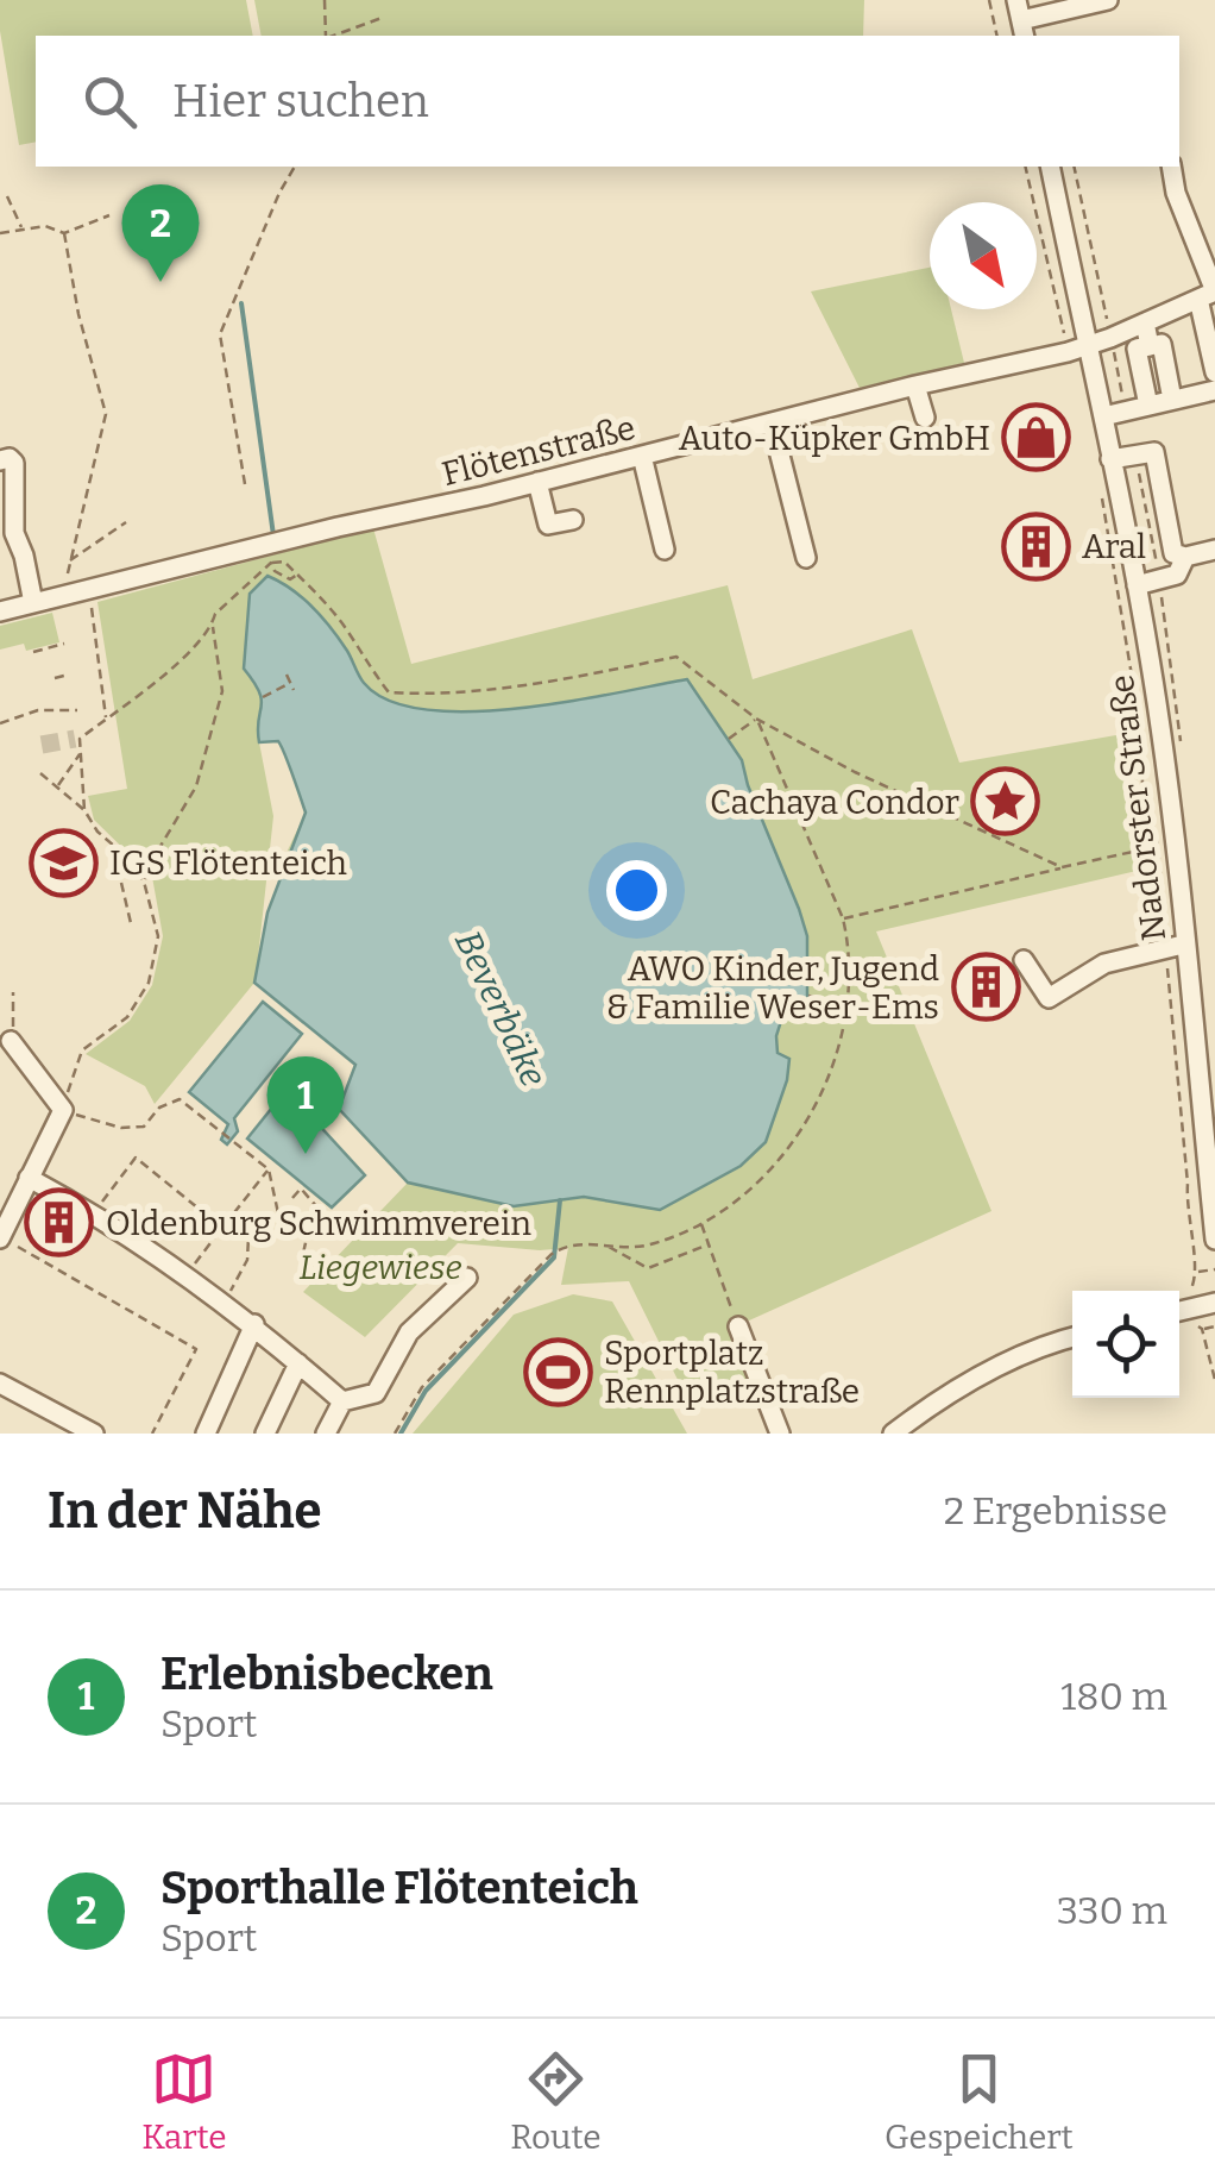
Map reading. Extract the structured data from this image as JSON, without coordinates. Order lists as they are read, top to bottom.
{
  "streets": {
    "street": ["Flötenstraße", "Nadorster Straße"]
  },
  "crossings": [
    ["Flötenstraße", "Nadorster Straße"]
  ],
  "water": ["Beverbäke"],
  "parks": ["Liegewiese"],
  "places": {
    "shop": ["Auto-Küpker GmbH"],
    "building": ["Aral", "AWO Kinder, Jugend & Familie Weser-Ems", "Oldenburg Schwimmverein"],
    "place": ["Cachaya Condor"],
    "school or university": ["IGS Flötenteich"],
    "sports": ["Sportplatz Rennplatzstraße"]
  },
  "north": "bottom right",
  "page": {
    "search": "Hier suchen",
    "pins": ["2", "1"],
    "heading": ["In der Nähe", "2 Ergebnisse"],
    "list": [
      {
        "mark": "1",
        "name": "Erlebnisbecken",
        "note": "Sport",
        "value": "180 m"
      },
      {
        "mark": "2",
        "name": "Sporthalle Flötenteich",
        "note": "Sport",
        "value": "330 m"
      }
    ],
    "nav": ["Karte", "Route", "Gespeichert"]
  }
}
